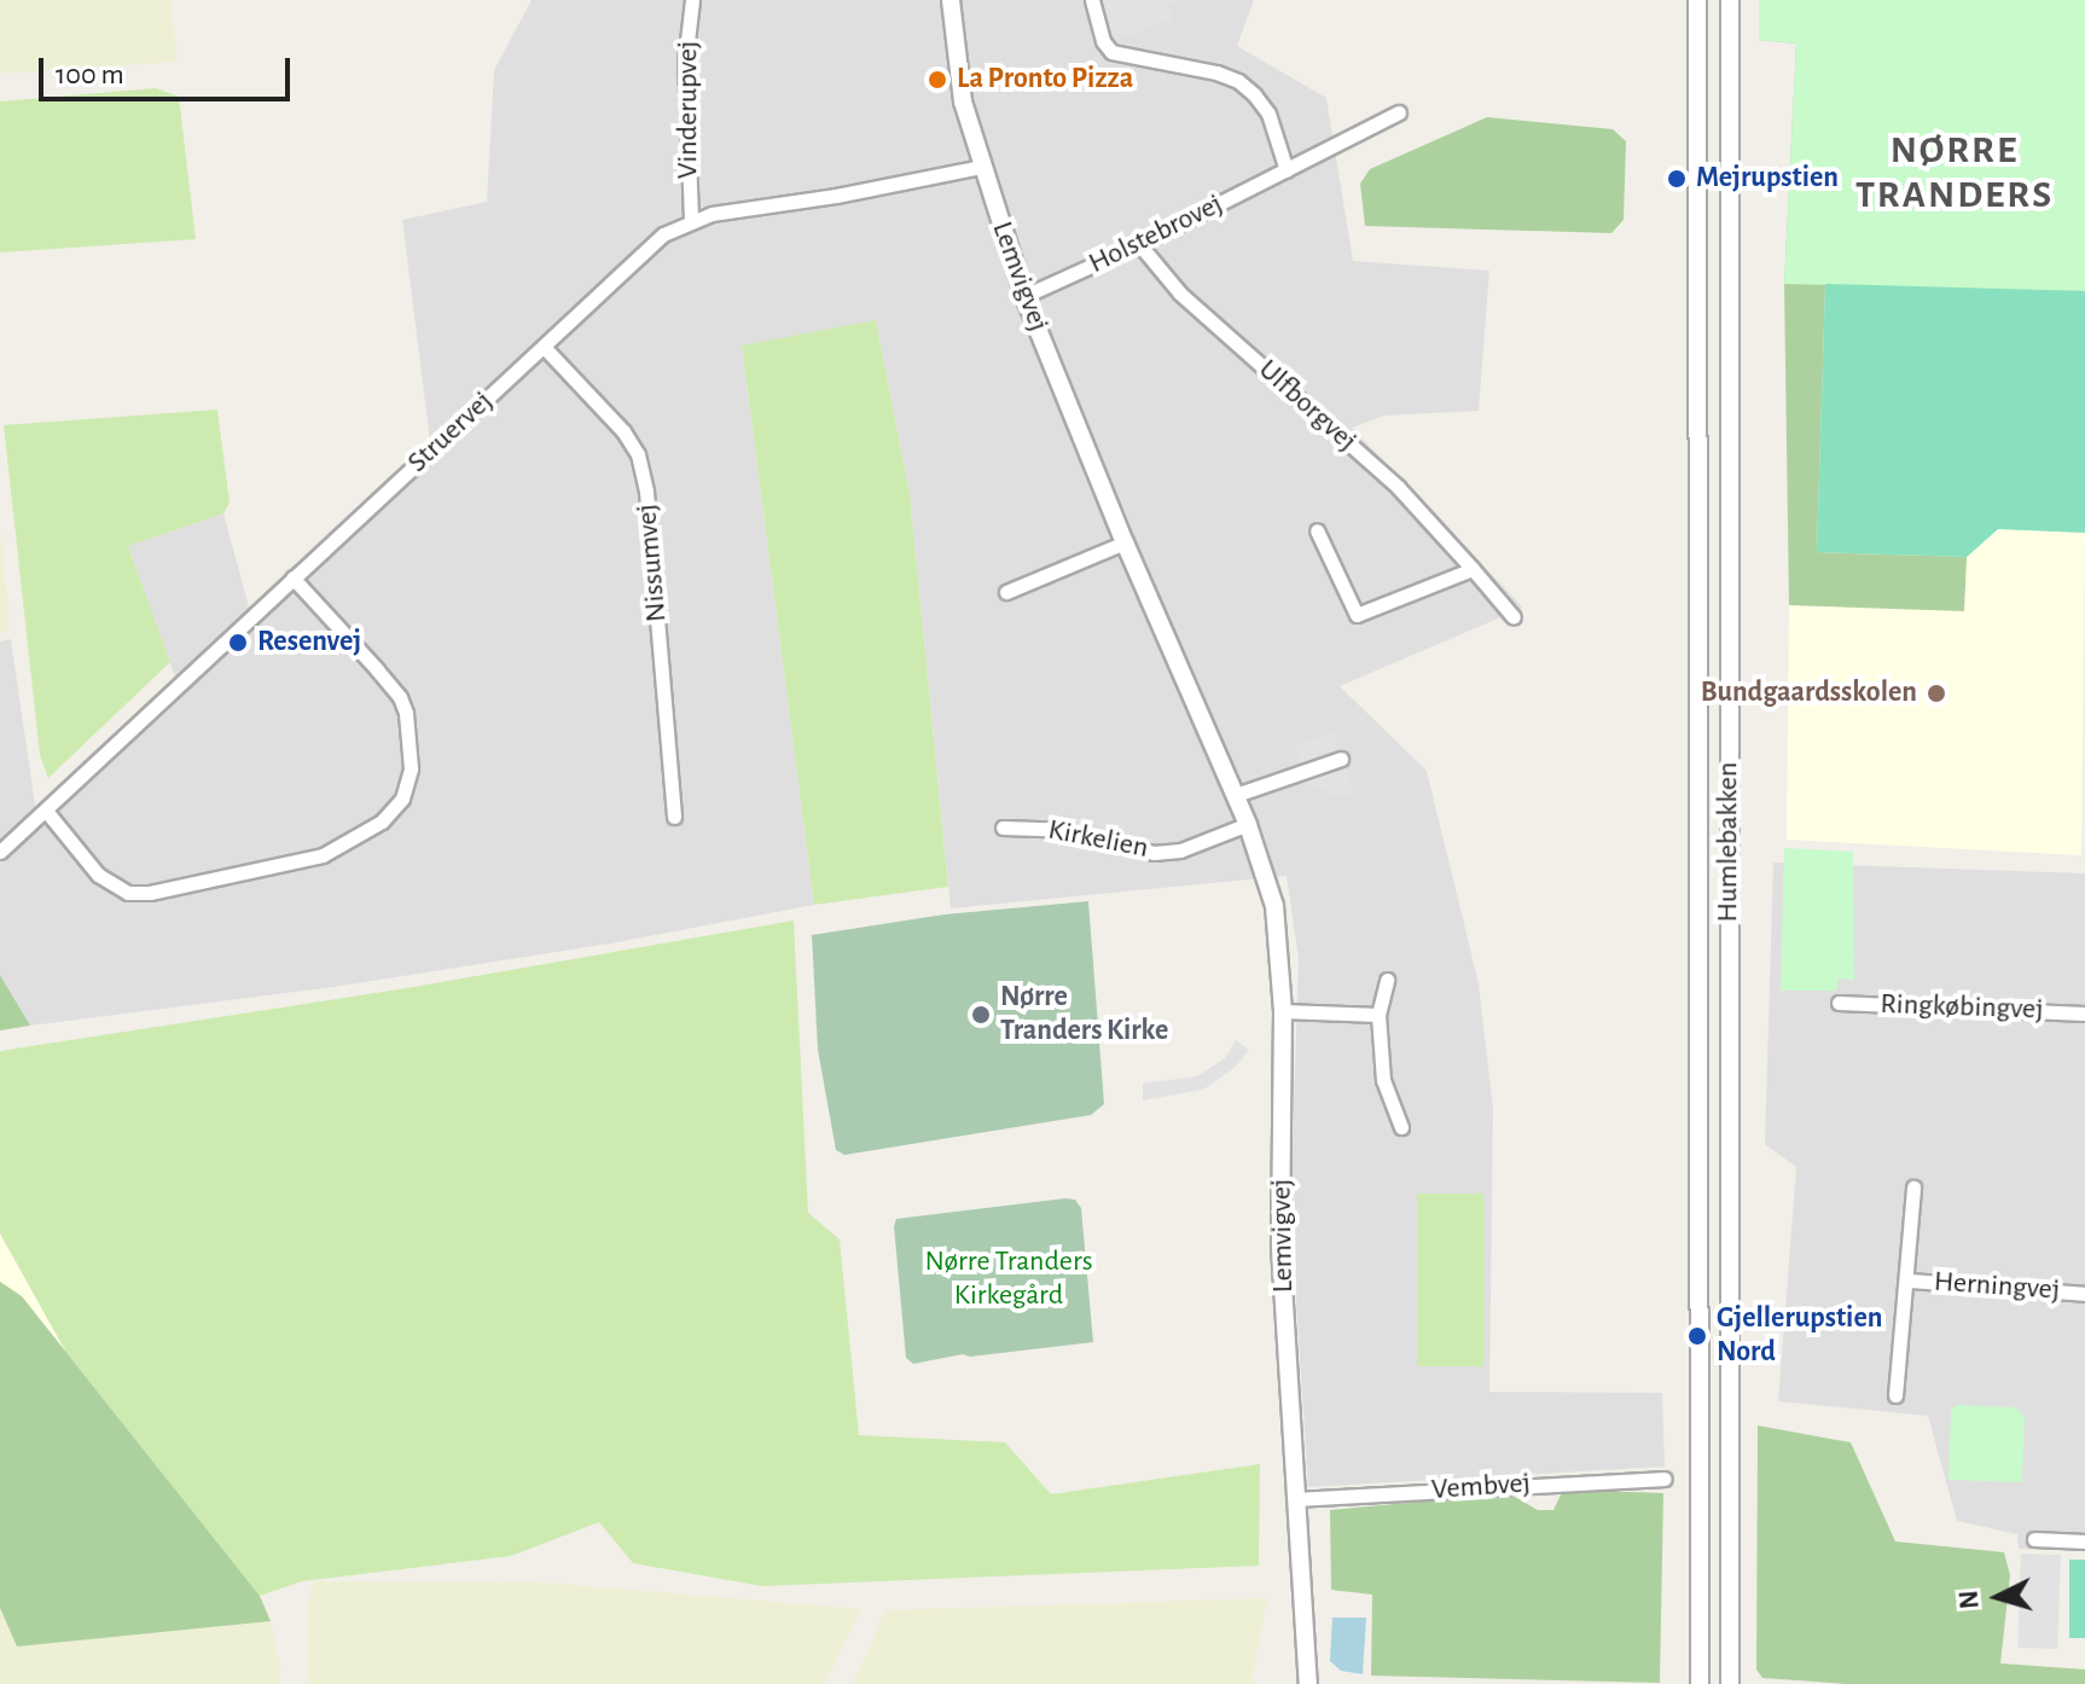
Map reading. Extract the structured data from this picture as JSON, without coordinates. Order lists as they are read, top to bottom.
{
  "streets": {
    "street": [
      "Vinderupvej",
      "Holstebrovej",
      "Lemvigvej",
      "Ulfborgvej",
      "Struervej",
      "Nissumvej",
      "Kirkelien",
      "Humlebakken",
      "Ringkøbingvej",
      "Herningvej",
      "Vembvej"
    ]
  },
  "crossings": [
    ["Vinderupvej", "Struervej"],
    ["Holstebrovej", "Lemvigvej"],
    ["Holstebrovej", "Ulfborgvej"],
    ["Lemvigvej", "Struervej"],
    ["Lemvigvej", "Kirkelien"],
    ["Lemvigvej", "Vembvej"],
    ["Struervej", "Nissumvej"]
  ],
  "districts": ["NØRRE TRANDERS"],
  "parks": ["Nørre Tranders Kirkegård"],
  "places": [
    "La Pronto Pizza",
    "Mejrupstien",
    "Resenvej",
    "Bundgaardsskolen",
    "Nørre Tranders Kirke",
    "Gjellerupstien Nord"
  ],
  "scale_bar": "100 m",
  "north": "left"
}
